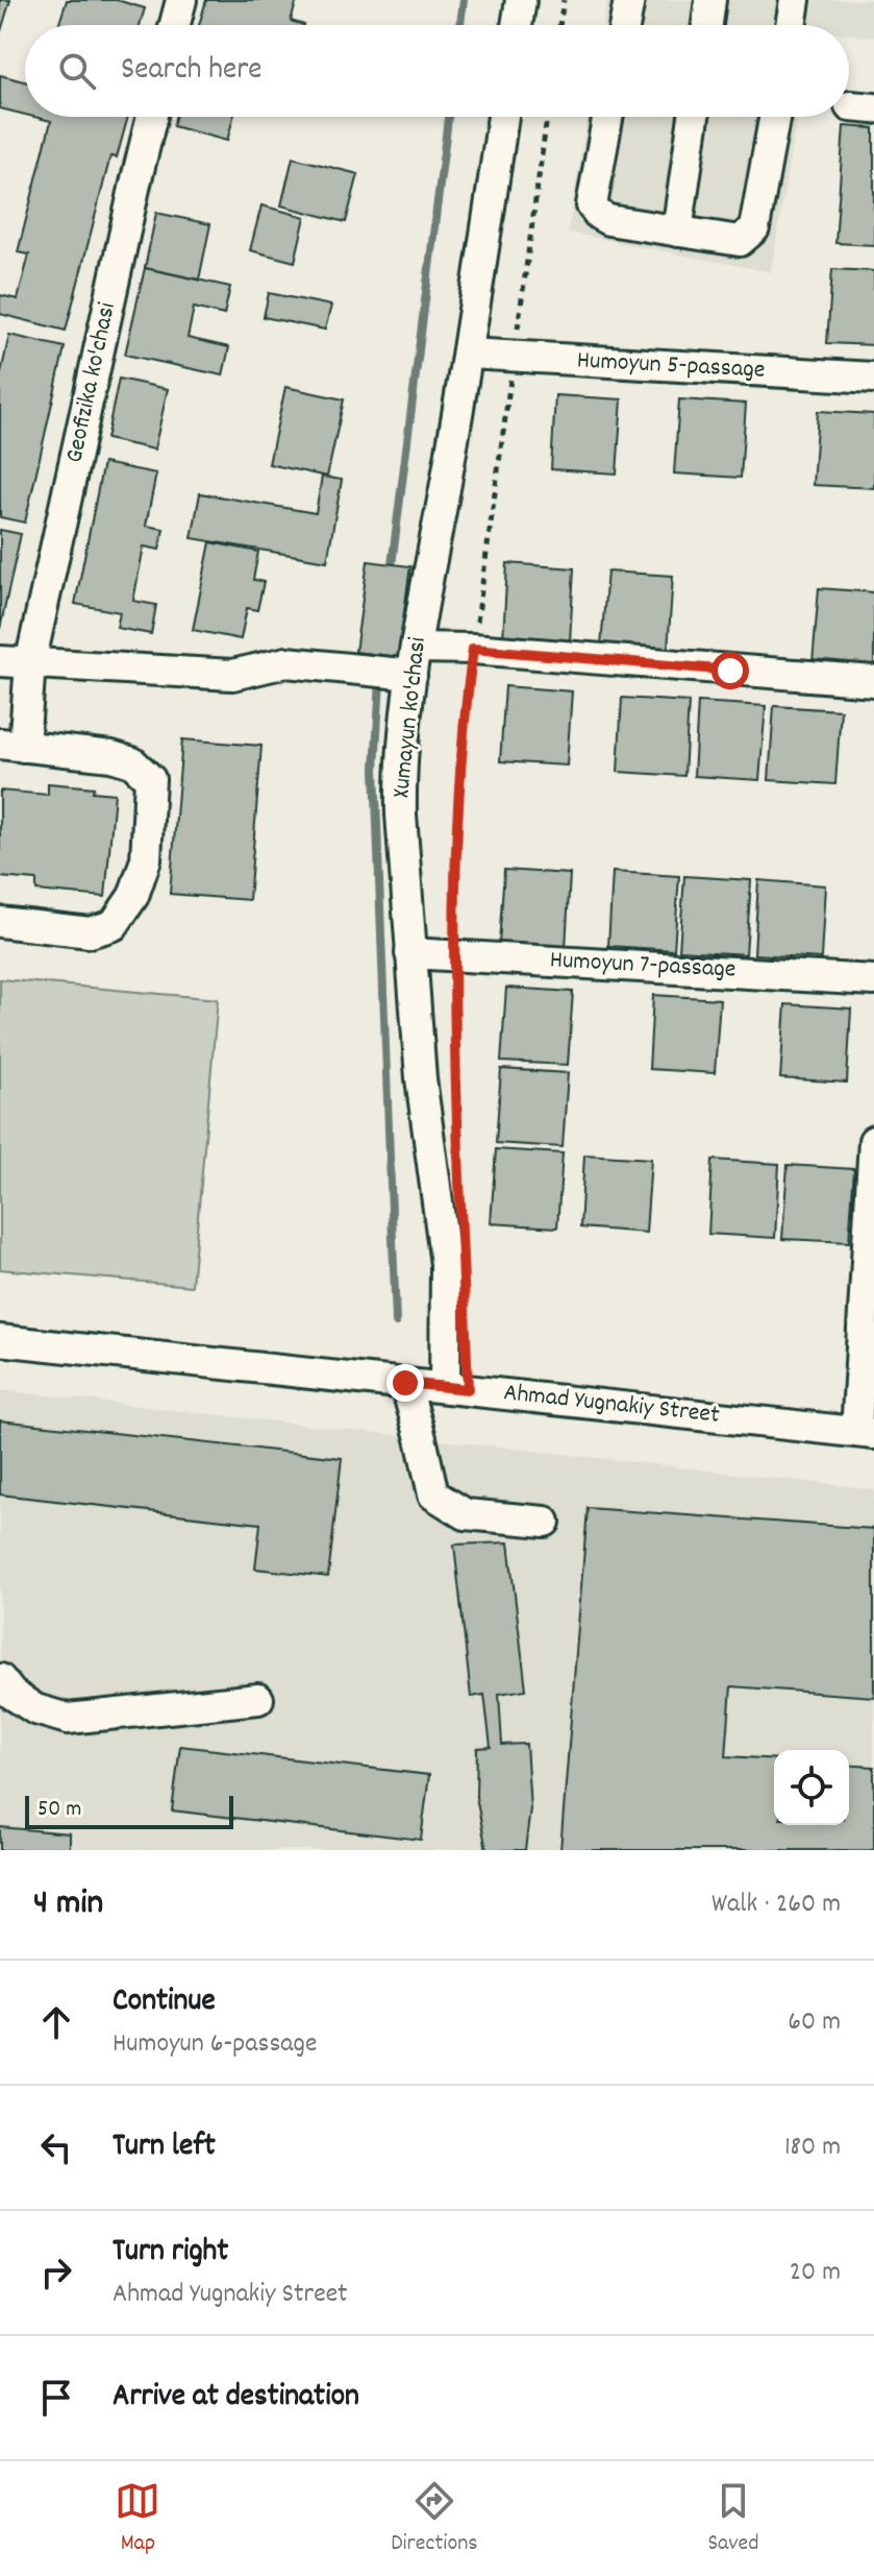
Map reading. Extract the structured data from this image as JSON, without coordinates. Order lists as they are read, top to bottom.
{
  "streets": {
    "street": [
      "Humoyun 5-passage",
      "Geofizika ko'chasi",
      "Xumayun ko'chasi",
      "Humoyun 7-passage",
      "Ahmad Yugnakiy Street"
    ]
  },
  "crossings": [
    ["Humoyun 5-passage", "Xumayun ko'chasi"],
    ["Xumayun ko'chasi", "Humoyun 7-passage"],
    ["Xumayun ko'chasi", "Ahmad Yugnakiy Street"]
  ],
  "scale_bar": "50 m",
  "page": {
    "search": "Search here",
    "scale": "50 m",
    "heading": ["4 min", "Walk · 260 m"],
    "list": [
      ["Continue", "Humoyun 6-passage", "60 m"],
      ["Turn left", "180 m"],
      ["Turn right", "Ahmad Yugnakiy Street", "20 m"],
      "Arrive at destination"
    ],
    "nav": ["Map", "Directions", "Saved"]
  }
}
